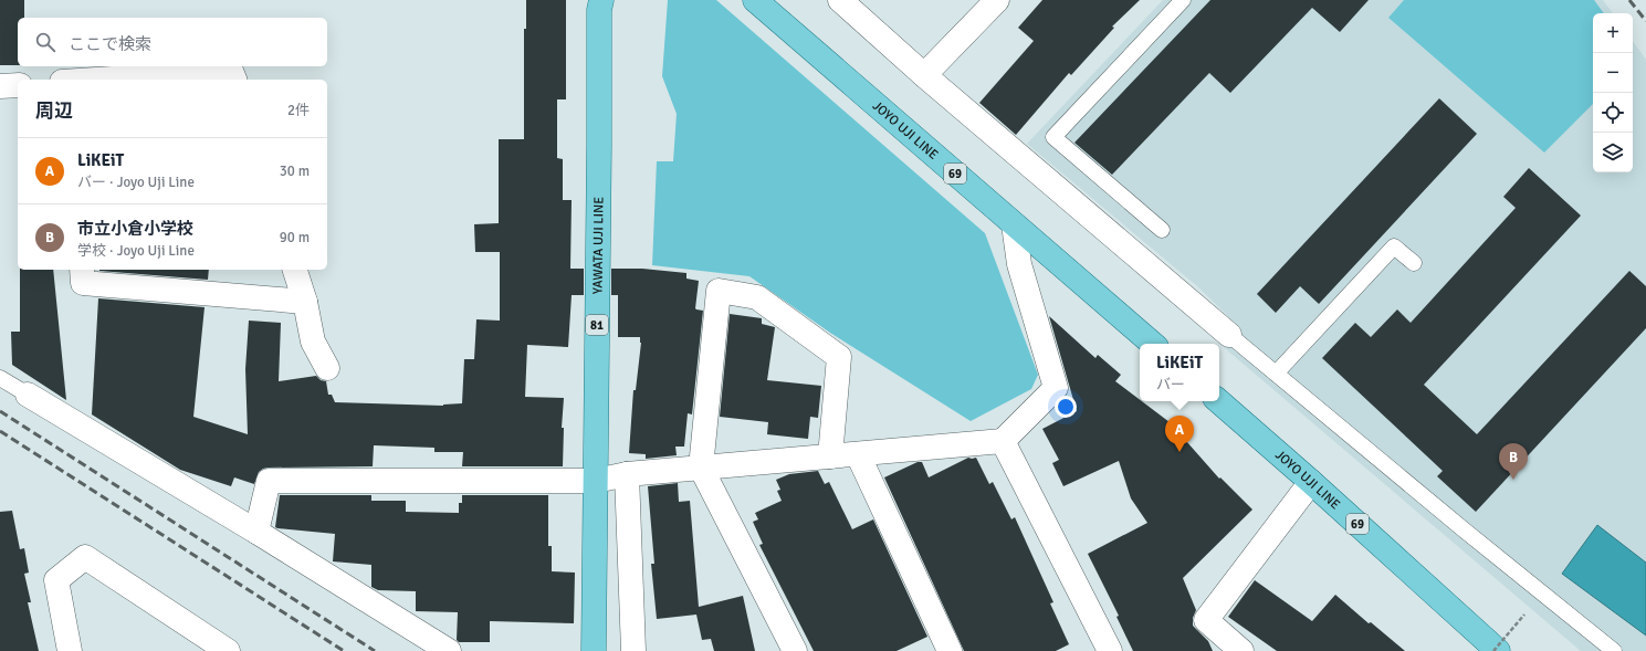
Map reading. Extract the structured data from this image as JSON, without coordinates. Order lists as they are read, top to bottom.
{
  "streets": {
    "main road": [
      "JOYO UJI LINE",
      "69",
      "YAWATA UJI LINE",
      "81"
    ]
  },
  "page": {
    "map_buttons": ["+", "−"],
    "search": "ここで検索",
    "heading": ["周辺", "2件"],
    "list": [
      {
        "mark": "A",
        "name": "LiKEiT",
        "note": "バー · Joyo Uji Line",
        "value": "30 m"
      },
      {
        "mark": "B",
        "name": "市立小倉小学校",
        "note": "学校 · Joyo Uji Line",
        "value": "90 m"
      }
    ],
    "popup": ["LiKEiT", "バー"],
    "pins": ["A", "B"]
  }
}
